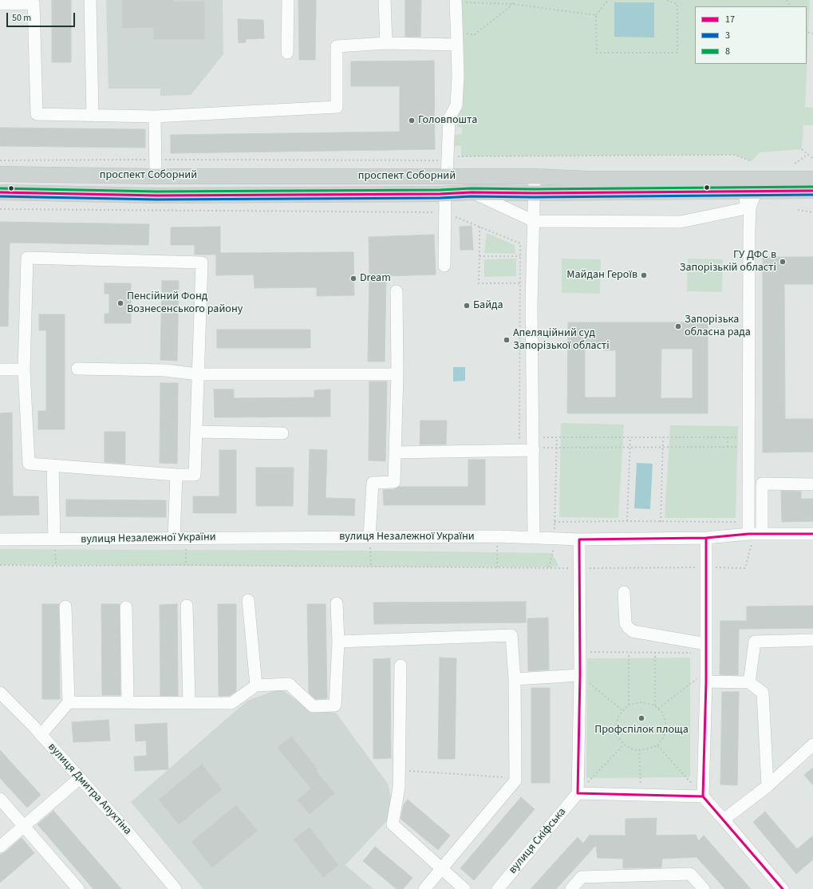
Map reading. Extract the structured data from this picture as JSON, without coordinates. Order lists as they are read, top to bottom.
{
  "streets": {
    "main road": ["проспект Соборний"],
    "street": ["вулиця Незалежної України", "вулиця Дмитра Апухтіна", "вулиця Скіфська"]
  },
  "places": [
    "Головпошта",
    "ГУ ДФС в Запорізькій області",
    "Майдан Героїв",
    "Dream",
    "Пенсійний Фонд Вознесенського району",
    "Байда",
    "Запорізька обласна рада",
    "Апеляційний суд Запорізької області",
    "Профспілок площа"
  ],
  "lines": ["transit line 8", "transit line 17", "transit line 3"],
  "legend": ["17", "3", "8"],
  "scale_bar": "50 m"
}
